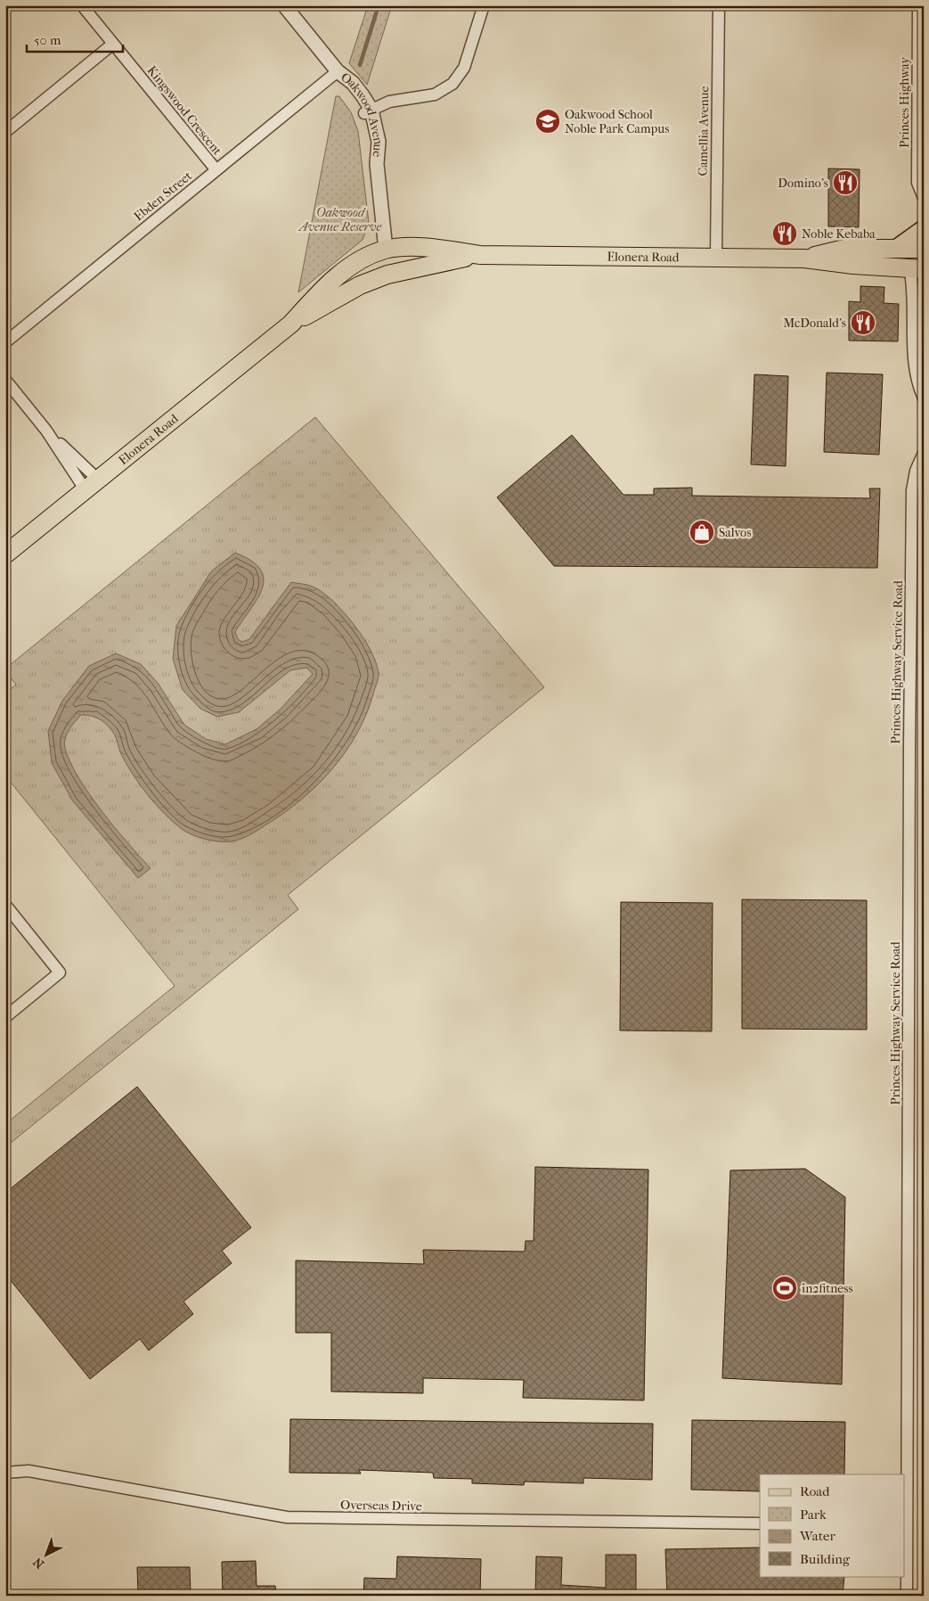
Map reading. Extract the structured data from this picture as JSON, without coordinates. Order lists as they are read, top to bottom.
{
  "streets": {
    "main road": ["Elonera Road"],
    "street": [
      "Princes Highway",
      "Kingswood Crescent",
      "Oakwood Avenue",
      "Camellia Avenue",
      "Ebden Street",
      "Princes Highway Service Road",
      "Overseas Drive"
    ]
  },
  "crossings": [
    ["Kingswood Crescent", "Ebden Street"],
    ["Oakwood Avenue", "Ebden Street"],
    ["Oakwood Avenue", "Elonera Road"],
    ["Camellia Avenue", "Elonera Road"]
  ],
  "parks": ["Oakwood Avenue Reserve"],
  "places": {
    "school or university": ["Oakwood School Noble Park Campus"],
    "restaurant": ["Domino's", "Noble Kebaba", "McDonald's"],
    "shop": ["Salvos"],
    "sports": ["in2fitness"]
  },
  "legend": [
    "Road",
    "Park",
    "Water",
    "Building"
  ],
  "scale_bar": "50 m",
  "north": "bottom left"
}
